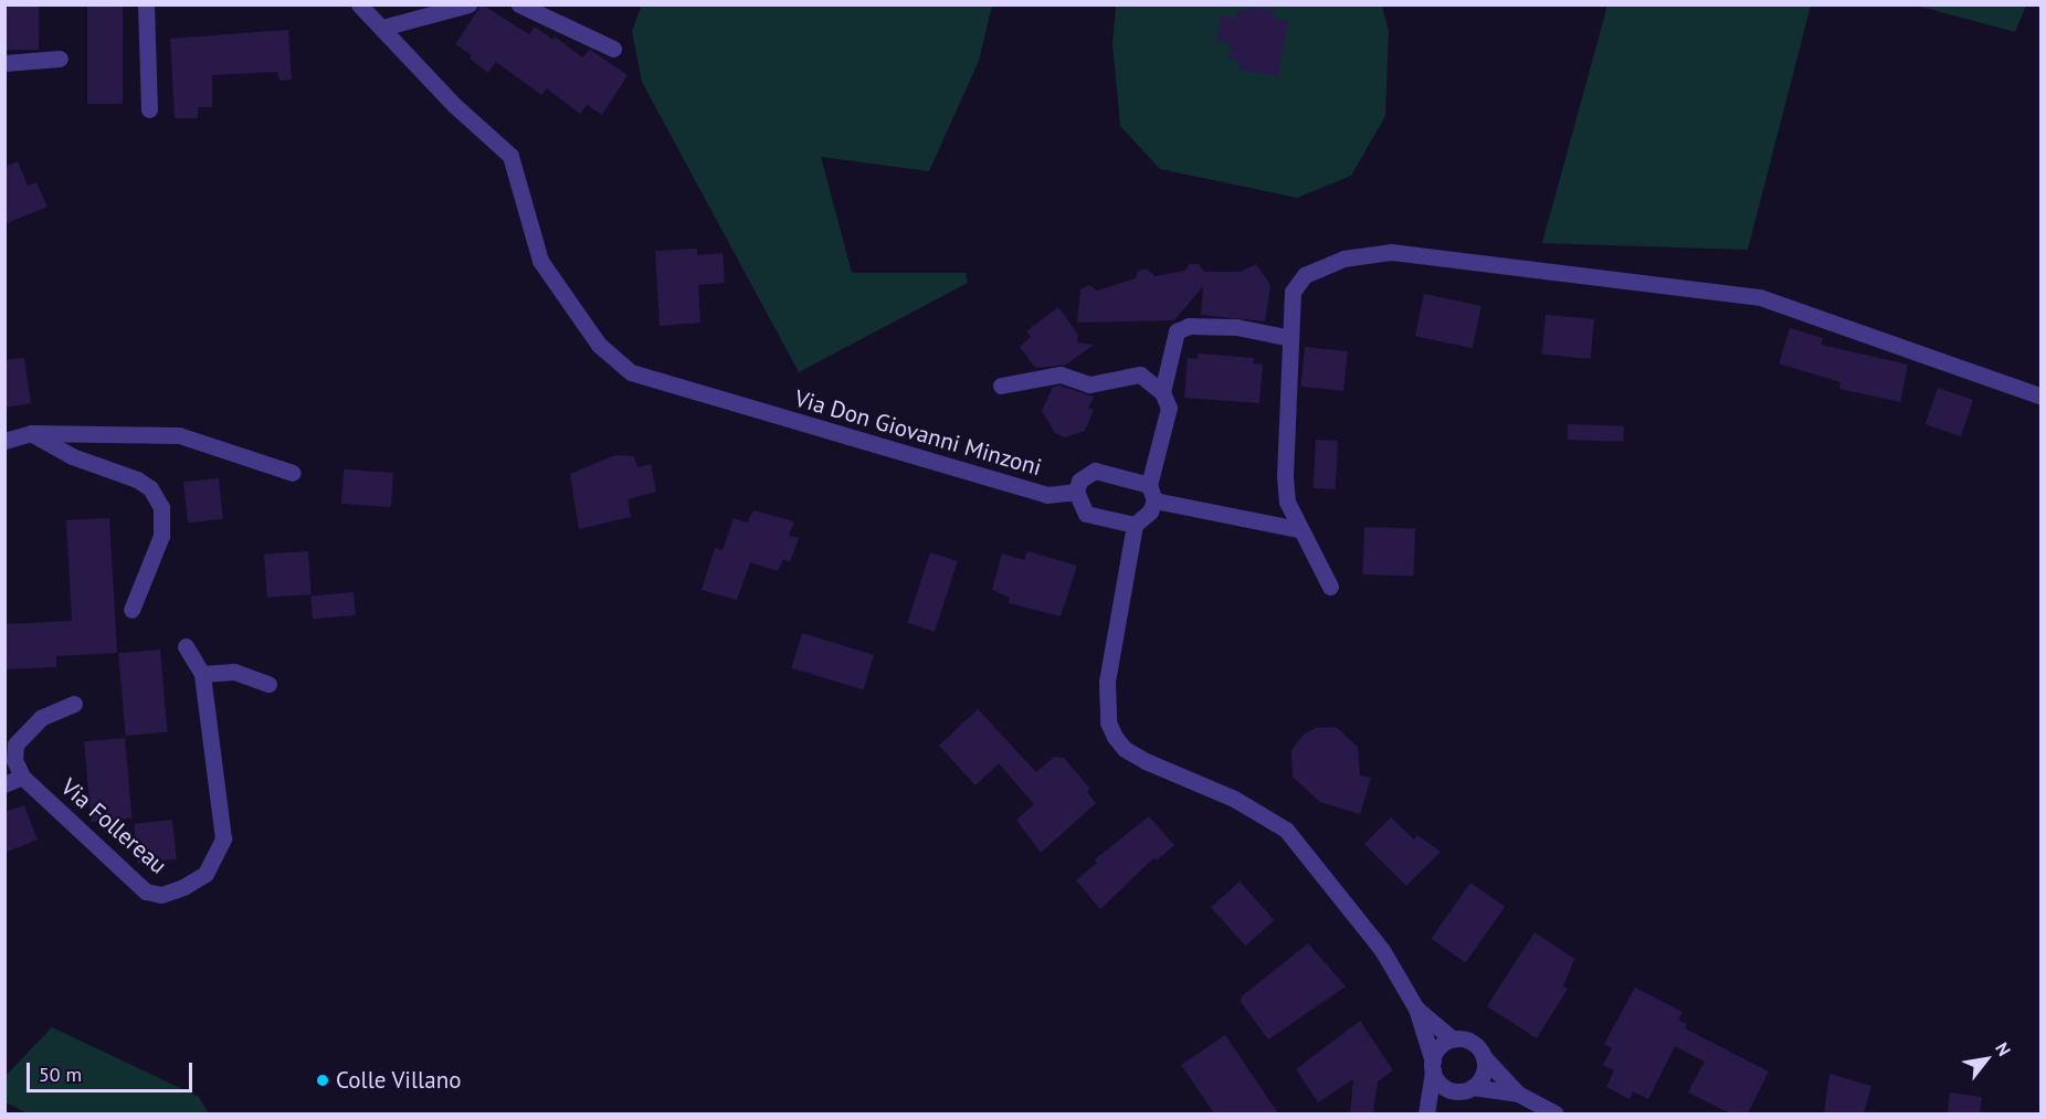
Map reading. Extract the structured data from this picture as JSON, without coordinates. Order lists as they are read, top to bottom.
{
  "streets": {
    "street": ["Via Don Giovanni Minzoni", "Via Follereau"]
  },
  "places": ["Colle Villano"],
  "scale_bar": "50 m",
  "north": "top right"
}
